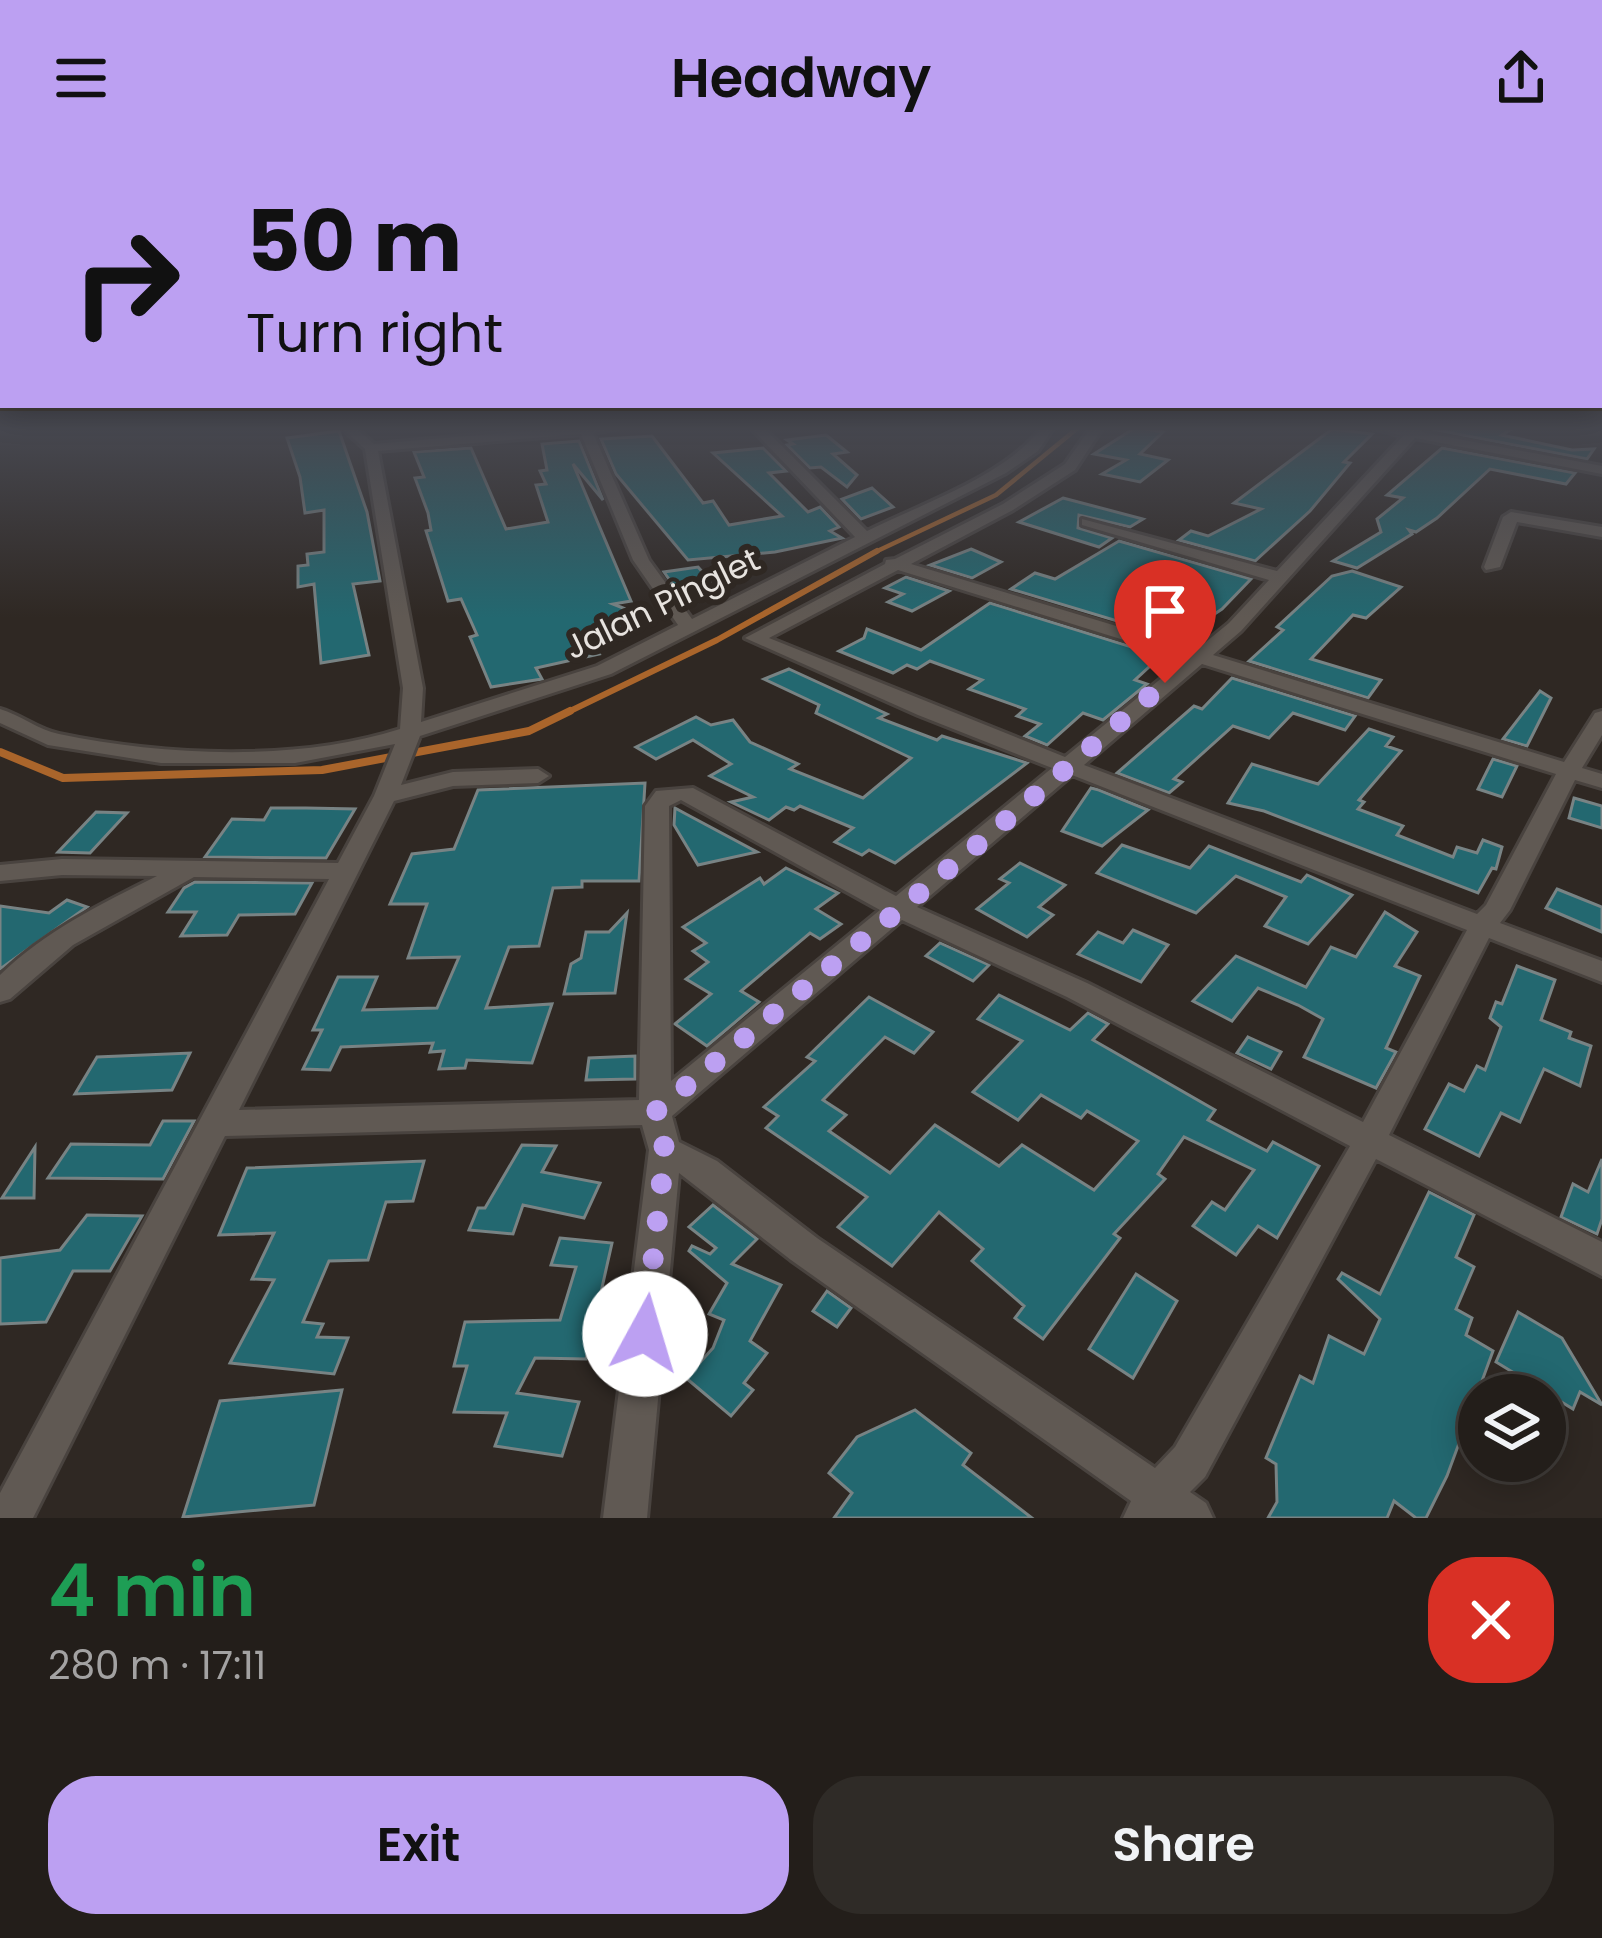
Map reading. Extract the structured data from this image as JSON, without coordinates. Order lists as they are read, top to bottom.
{
  "streets": {
    "street": ["Jalan Pinglet"]
  },
  "page": {
    "header": "Headway",
    "turn": ["50 m", "Turn right"],
    "heading": ["4 min", "280 m · 17:11"],
    "buttons": ["Exit", "Share"]
  }
}
